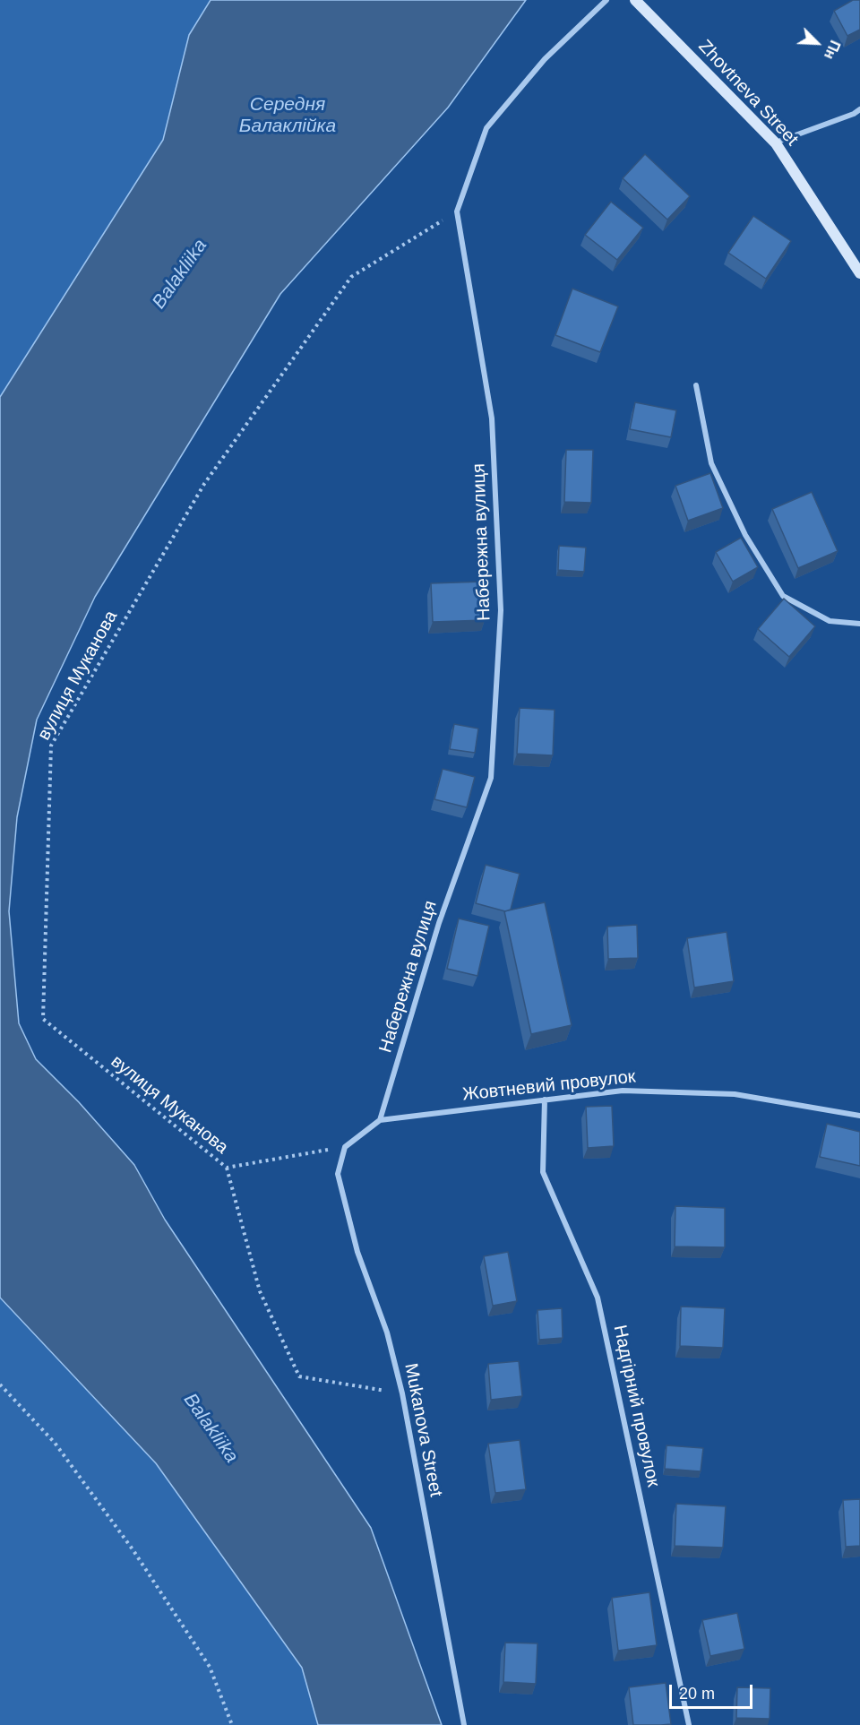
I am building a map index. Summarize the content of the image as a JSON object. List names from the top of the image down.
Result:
{
  "streets": {
    "street": [
      "Zhovtneva Street",
      "Набережна вулиця",
      "Жовтневий провулок",
      "Надгірний провулок",
      "Mukanova Street"
    ],
    "path": ["вулиця Муканова"]
  },
  "crossings": [
    ["Набережна вулиця", "вулиця Муканова"],
    ["Набережна вулиця", "Жовтневий провулок"],
    ["вулиця Муканова", "Mukanova Street"],
    ["Жовтневий провулок", "Надгірний провулок"]
  ],
  "water": ["Середня Балаклійка", "Balakliika"],
  "scale_bar": "20 m",
  "north": "bottom right"
}
